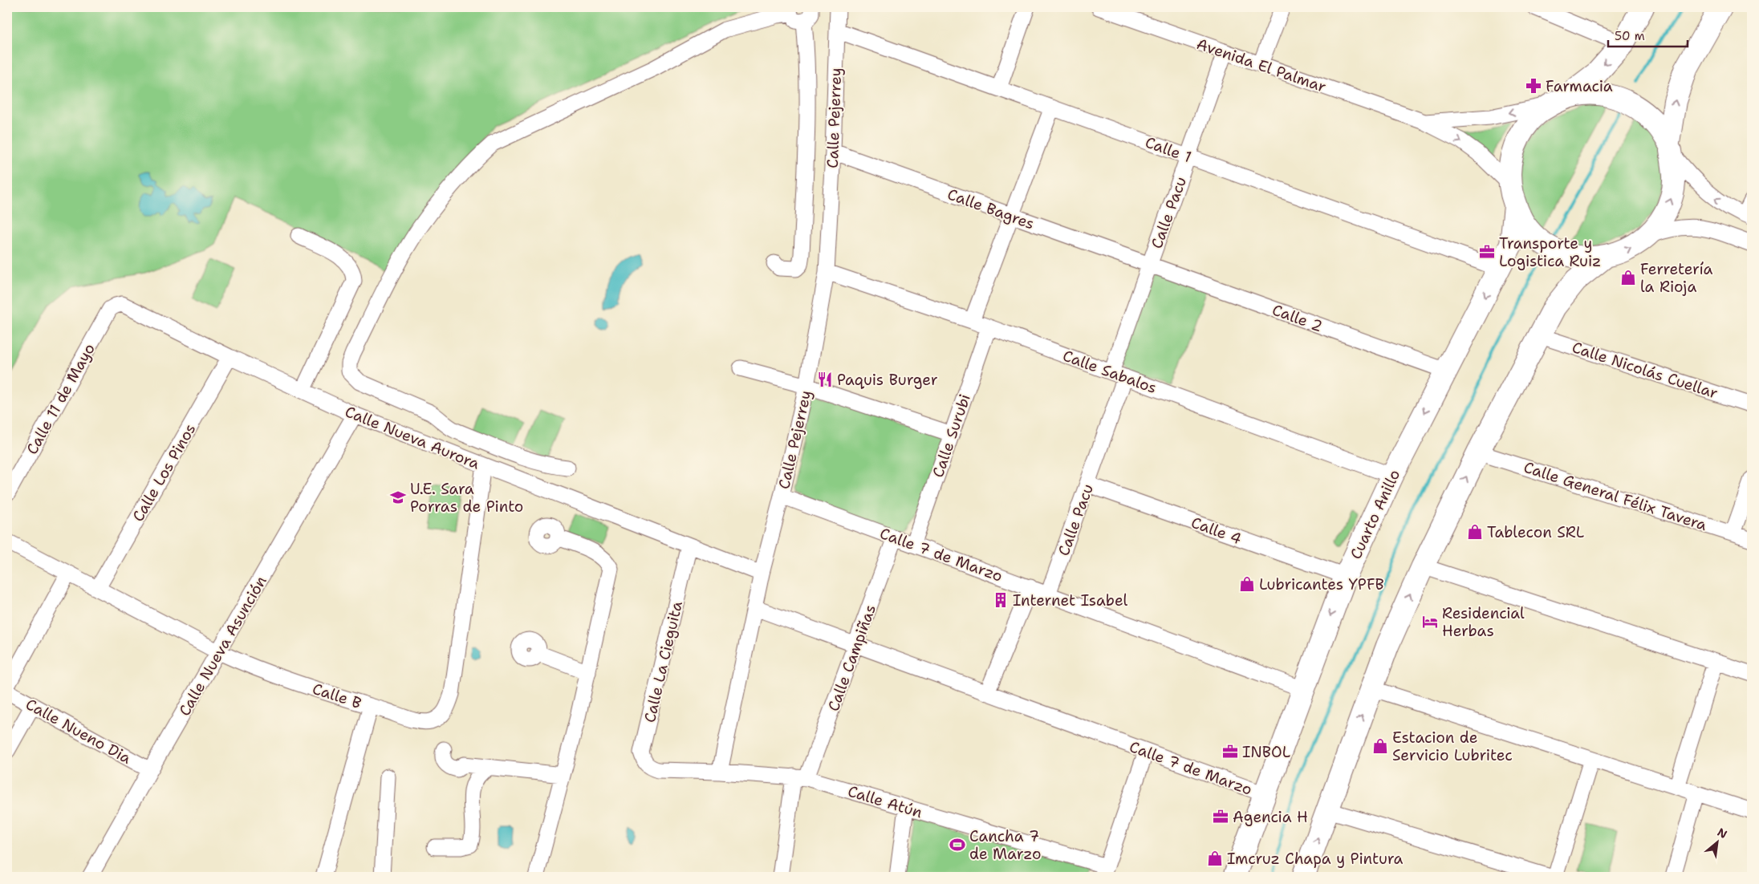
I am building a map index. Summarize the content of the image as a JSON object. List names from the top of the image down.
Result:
{
  "streets": {
    "highway": ["Cuarto Anillo"],
    "street": [
      "Avenida El Palmar",
      "Calle Pejerrey",
      "Calle 1",
      "Calle Bagres",
      "Calle Pacu",
      "Calle 2",
      "Calle Nicolás Cuellar",
      "Calle Sabalos",
      "Calle 11 de Mayo",
      "Calle Surubi",
      "Calle Nueva Aurora",
      "Calle Los Pinos",
      "Calle General Félix Tavera",
      "Calle 4",
      "Calle 7 de Marzo",
      "Calle Nueva Asunción",
      "Calle Campiñas",
      "Calle La Cieguita",
      "Calle B",
      "Calle Nueno Dia",
      "Calle Atún"
    ]
  },
  "crossings": [
    ["Avenida El Palmar", "Calle Pacu"],
    ["Calle Pejerrey", "Calle 1"],
    ["Calle Pejerrey", "Calle Bagres"],
    ["Calle Pejerrey", "Calle Sabalos"],
    ["Calle Pejerrey", "Calle Nueva Aurora"],
    ["Calle Pejerrey", "Calle 7 de Marzo"],
    ["Calle Pejerrey", "Calle Atún"],
    ["Calle 1", "Calle Pacu"],
    ["Calle 1", "Cuarto Anillo"],
    ["Calle Bagres", "Calle Pacu"],
    ["Calle Bagres", "Calle 2"],
    ["Calle Pacu", "Calle 2"],
    ["Calle Pacu", "Calle Sabalos"],
    ["Calle Pacu", "Calle 4"],
    ["Calle Pacu", "Calle 7 de Marzo"],
    ["Calle 2", "Cuarto Anillo"],
    ["Calle Sabalos", "Calle Surubi"],
    ["Calle Sabalos", "Cuarto Anillo"],
    ["Calle 11 de Mayo", "Calle Nueva Aurora"],
    ["Calle Surubi", "Calle 7 de Marzo"],
    ["Calle Nueva Aurora", "Calle Los Pinos"],
    ["Calle Nueva Aurora", "Calle Nueva Asunción"],
    ["Calle Nueva Aurora", "Calle La Cieguita"],
    ["Calle Nueva Aurora", "Calle B"],
    ["Calle Los Pinos", "Calle B"],
    ["Cuarto Anillo", "Calle 4"],
    ["Cuarto Anillo", "Calle 7 de Marzo"],
    ["Calle 7 de Marzo", "Calle Campiñas"],
    ["Calle Nueva Asunción", "Calle B"],
    ["Calle Nueva Asunción", "Calle Nueno Dia"],
    ["Calle Campiñas", "Calle Atún"],
    ["Calle La Cieguita", "Calle Atún"]
  ],
  "places": {
    "pharmacy": ["Farmacia"],
    "office": ["Transporte y Logistica Ruiz", "INBOL", "Agencia H"],
    "shop": [
      "Ferretería la Rioja",
      "Tablecon SRL",
      "Lubricantes YPFB",
      "Estacion de Servicio Lubritec",
      "Imcruz Chapa y Pintura"
    ],
    "restaurant": ["Paquis Burger"],
    "school or university": ["U.E. Sara Porras de Pinto"],
    "building": ["Internet Isabel"],
    "hotel": ["Residencial Herbas"],
    "sports": ["Cancha 7 de Marzo"]
  },
  "scale_bar": "50 m",
  "north": "top right"
}
